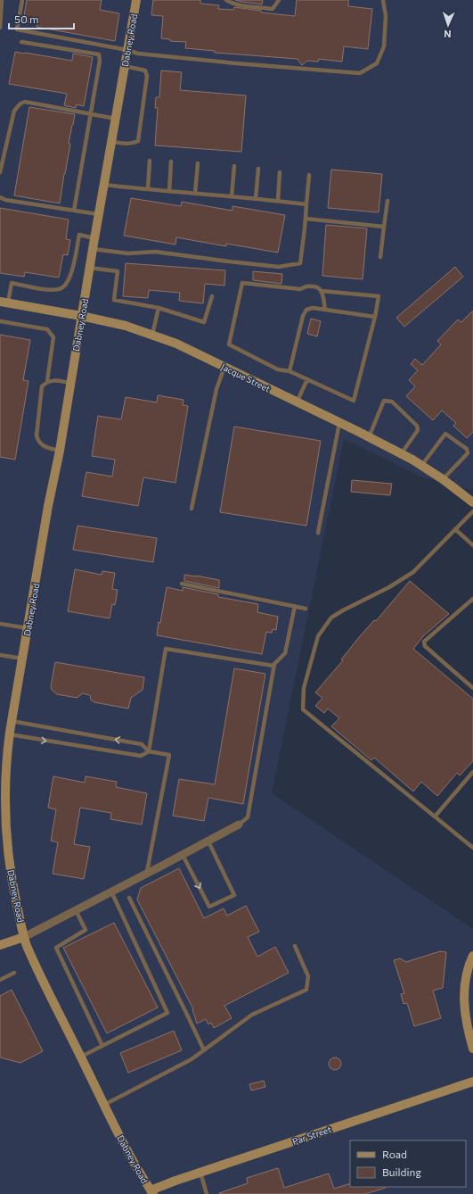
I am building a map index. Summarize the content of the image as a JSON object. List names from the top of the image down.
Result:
{
  "streets": {
    "street": ["Dabney Road", "Jacque Street", "Par Street"]
  },
  "crossings": [
    ["Dabney Road", "Jacque Street"],
    ["Dabney Road", "Par Street"]
  ],
  "legend": ["Road", "Building"],
  "scale_bar": "50 m",
  "north": "bottom"
}
